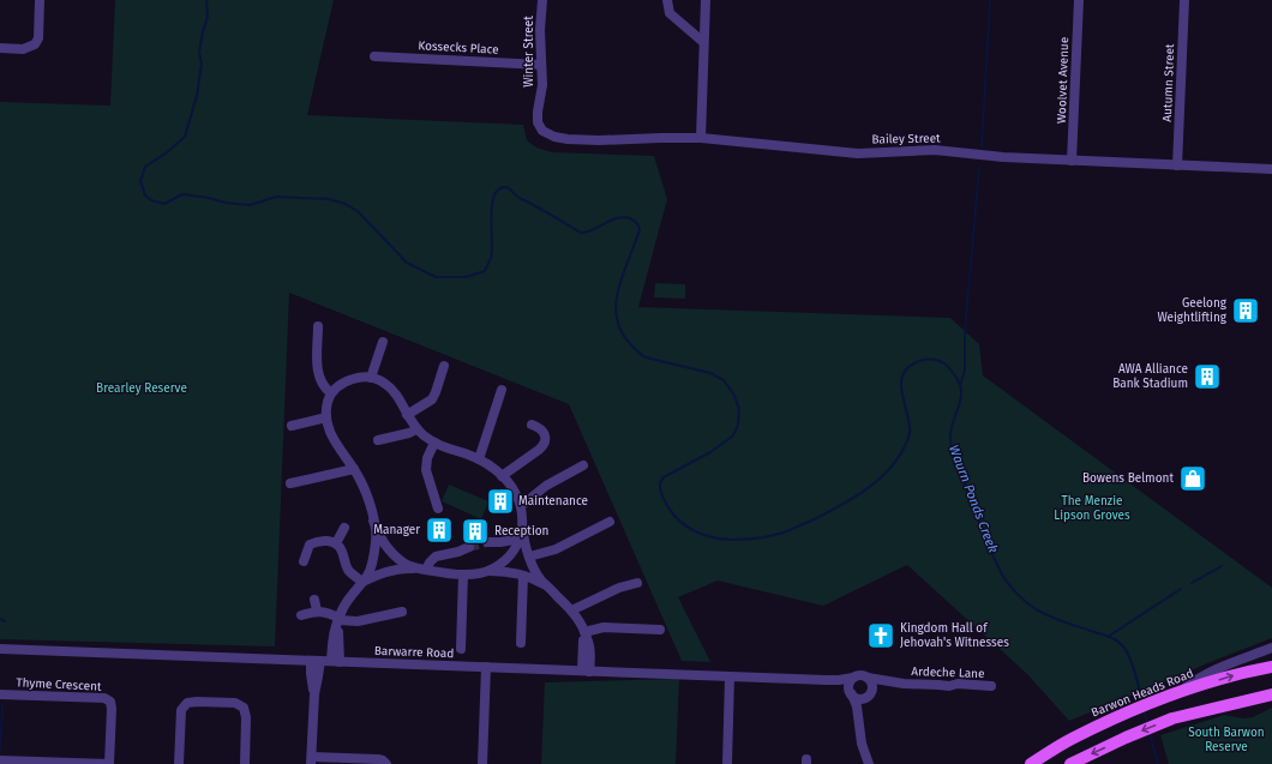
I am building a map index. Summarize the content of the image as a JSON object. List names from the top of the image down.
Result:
{
  "streets": {
    "main road": ["Barwon Heads Road"],
    "street": [
      "Kossecks Place",
      "Winter Street",
      "Woolvet Avenue",
      "Autumn Street",
      "Bailey Street",
      "Barwarre Road",
      "Ardeche Lane",
      "Thyme Crescent"
    ]
  },
  "crossings": [
    ["Kossecks Place", "Winter Street"],
    ["Winter Street", "Bailey Street"],
    ["Woolvet Avenue", "Bailey Street"],
    ["Autumn Street", "Bailey Street"],
    ["Barwarre Road", "Ardeche Lane"]
  ],
  "water": ["Waurn Ponds Creek"],
  "parks": ["Brearley Reserve", "The Menzie Lipson Groves", "South Barwon Reserve"],
  "places": {
    "building": [
      "Geelong Weightlifting",
      "AWA Alliance Bank Stadium",
      "Maintenance",
      "Manager",
      "Reception"
    ],
    "shop": ["Bowens Belmont"],
    "church": ["Kingdom Hall of Jehovah's Witnesses"]
  }
}
